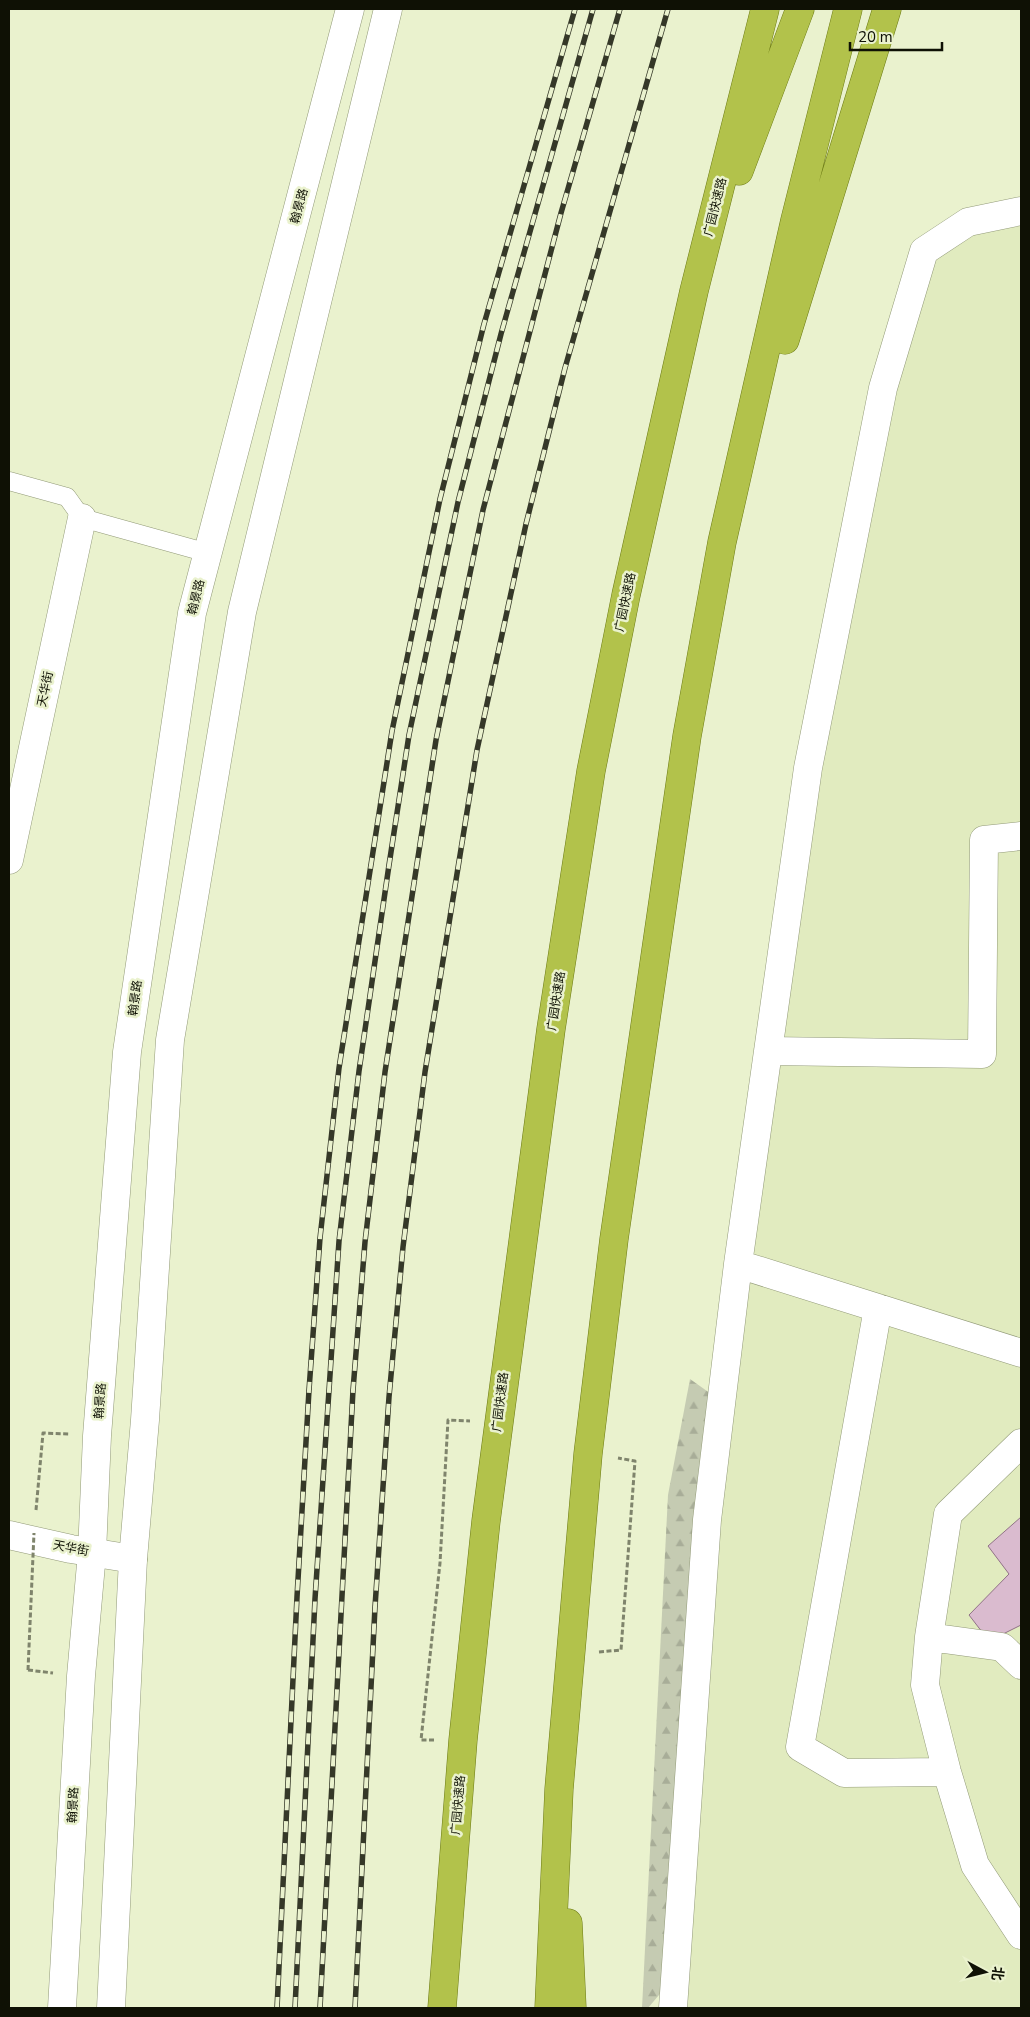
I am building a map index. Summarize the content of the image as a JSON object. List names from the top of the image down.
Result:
{
  "streets": {
    "highway": ["广园快速路"],
    "street": ["翰景路", "天华街"]
  },
  "crossings": [
    ["翰景路", "天华街"]
  ],
  "scale_bar": "20 m",
  "north": "right"
}
